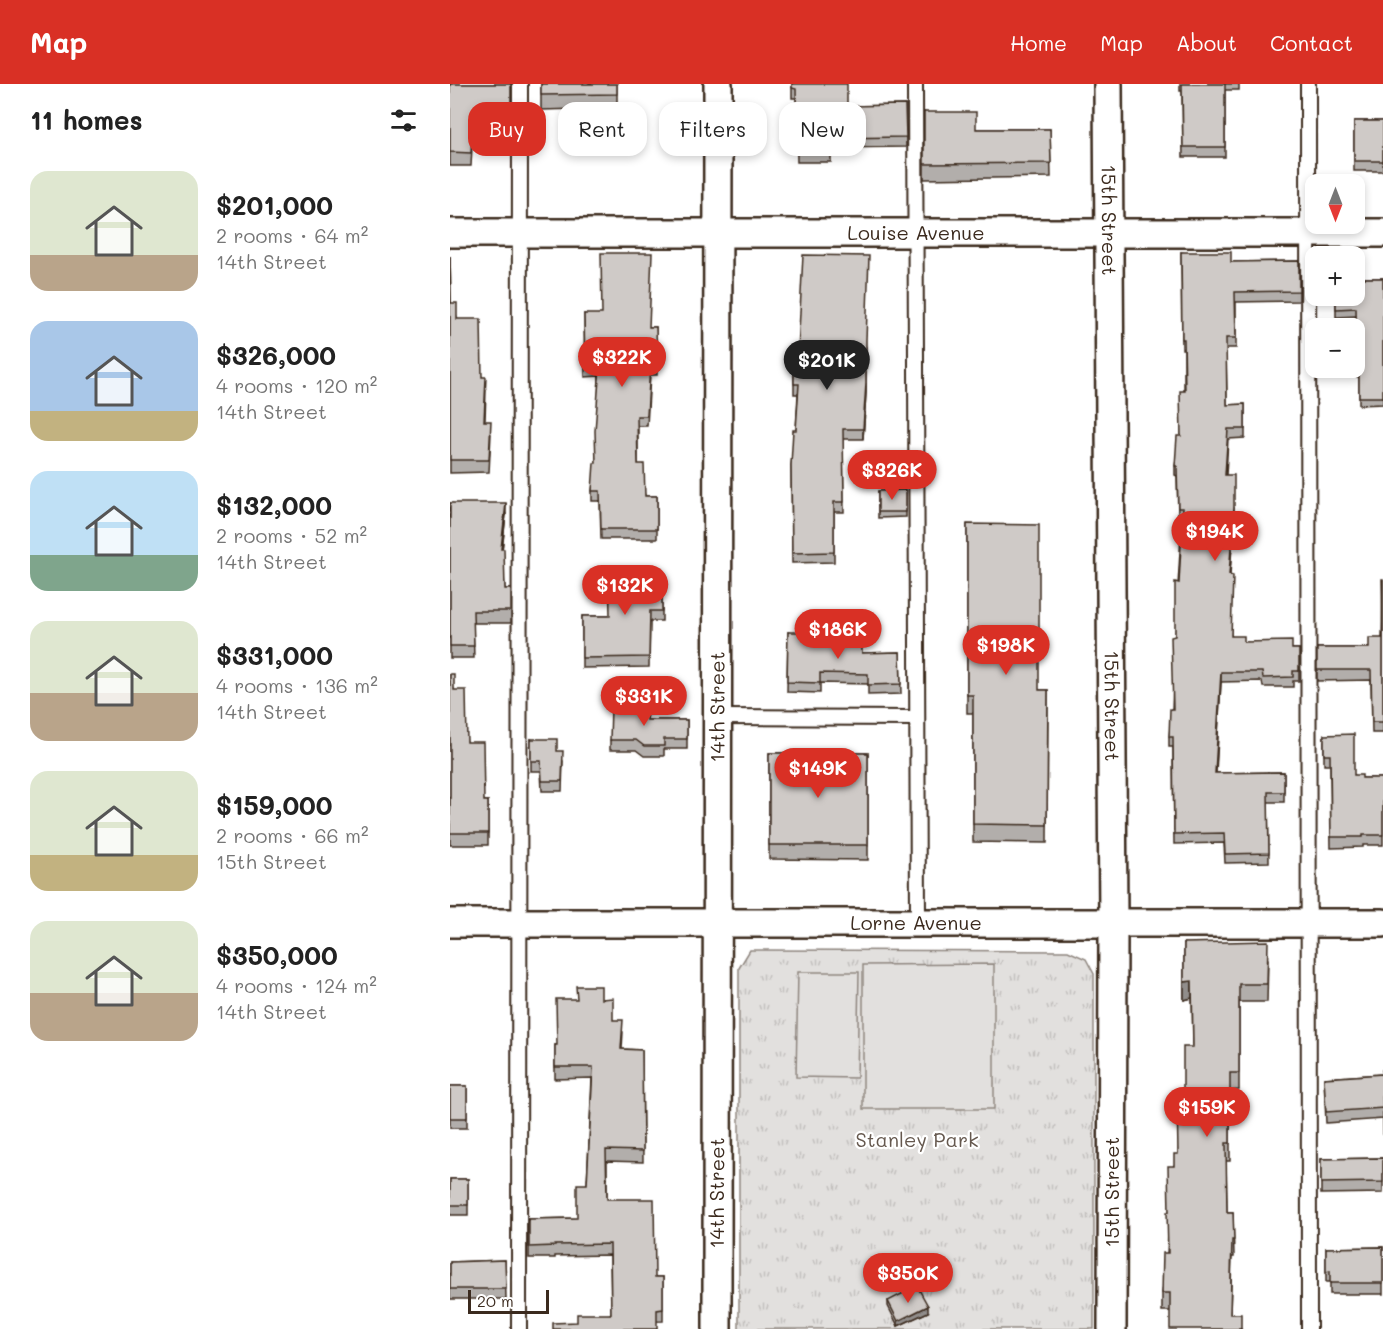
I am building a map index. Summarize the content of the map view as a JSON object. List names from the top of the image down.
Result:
{
  "streets": {
    "street": [
      "15th Street",
      "Louise Avenue",
      "14th Street",
      "Lorne Avenue"
    ]
  },
  "crossings": [
    ["15th Street", "Louise Avenue"],
    ["15th Street", "Lorne Avenue"],
    ["Louise Avenue", "14th Street"],
    ["14th Street", "Lorne Avenue"]
  ],
  "parks": ["Stanley Park"],
  "scale_bar": "20 m",
  "north": "bottom",
  "page": {
    "header": "Map",
    "nav": [
      "Home",
      "Map",
      "About",
      "Contact"
    ],
    "heading": "11 homes",
    "chip": [
      "Buy",
      "Rent",
      "Filters",
      "New"
    ],
    "list": [
      {
        "name": "$201,000",
        "note": "2 rooms · 64 m² · 14th Street"
      },
      {
        "name": "$326,000",
        "note": "4 rooms · 120 m² · 14th Street"
      },
      {
        "name": "$132,000",
        "note": "2 rooms · 52 m² · 14th Street"
      },
      {
        "name": "$331,000",
        "note": "4 rooms · 136 m² · 14th Street"
      },
      {
        "name": "$159,000",
        "note": "2 rooms · 66 m² · 15th Street"
      },
      {
        "name": "$350,000",
        "note": "4 rooms · 124 m² · 14th Street"
      }
    ],
    "map_buttons": ["+", "−"],
    "price": [
      "$322K",
      "$201K",
      "$326K",
      "$194K",
      "$132K",
      "$186K",
      "$198K",
      "$331K",
      "$149K",
      "$159K",
      "$350K"
    ],
    "scale": "20 m"
  }
}
